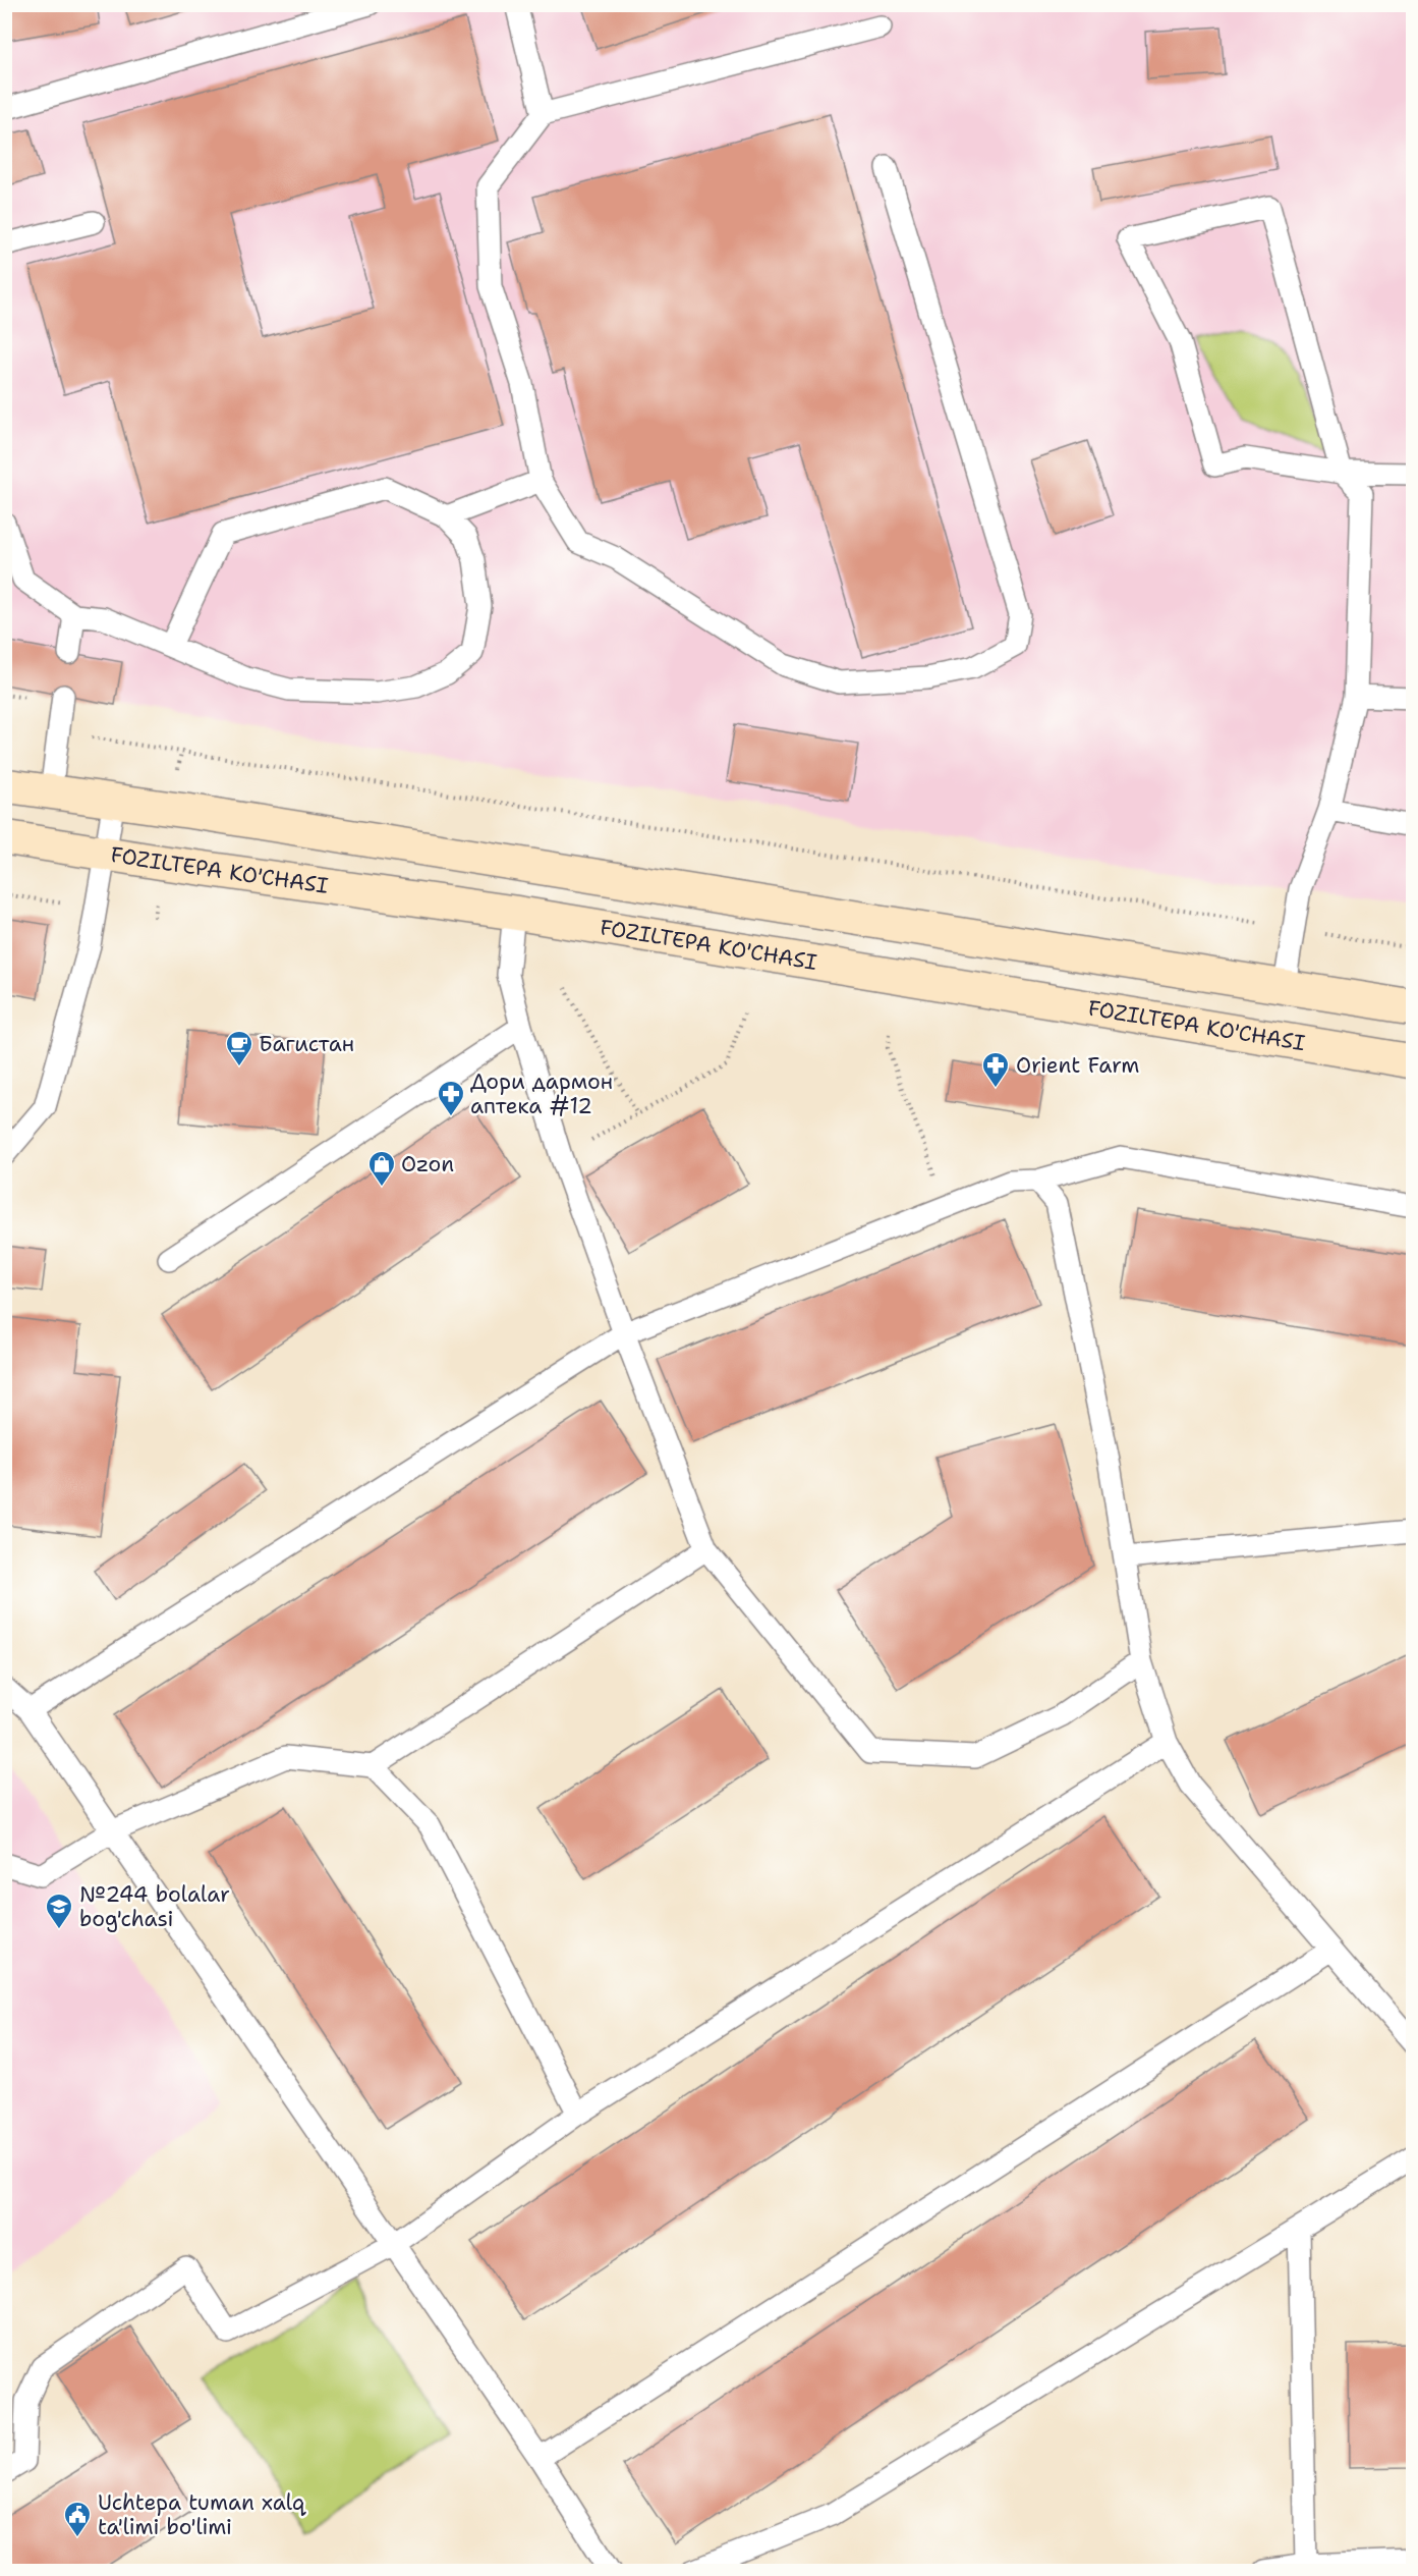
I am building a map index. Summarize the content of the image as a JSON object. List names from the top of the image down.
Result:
{
  "streets": {
    "main road": ["FOZILTEPA KO'CHASI"]
  },
  "places": {
    "cafe": ["Багистан"],
    "pharmacy": ["Orient Farm", "Дори дармон аптека #12"],
    "shop": ["Ozon"],
    "school or university": ["№244 bolalar bog'chasi"],
    "public building": ["Uchtepa tuman xalq ta'limi bo'limi"]
  }
}
